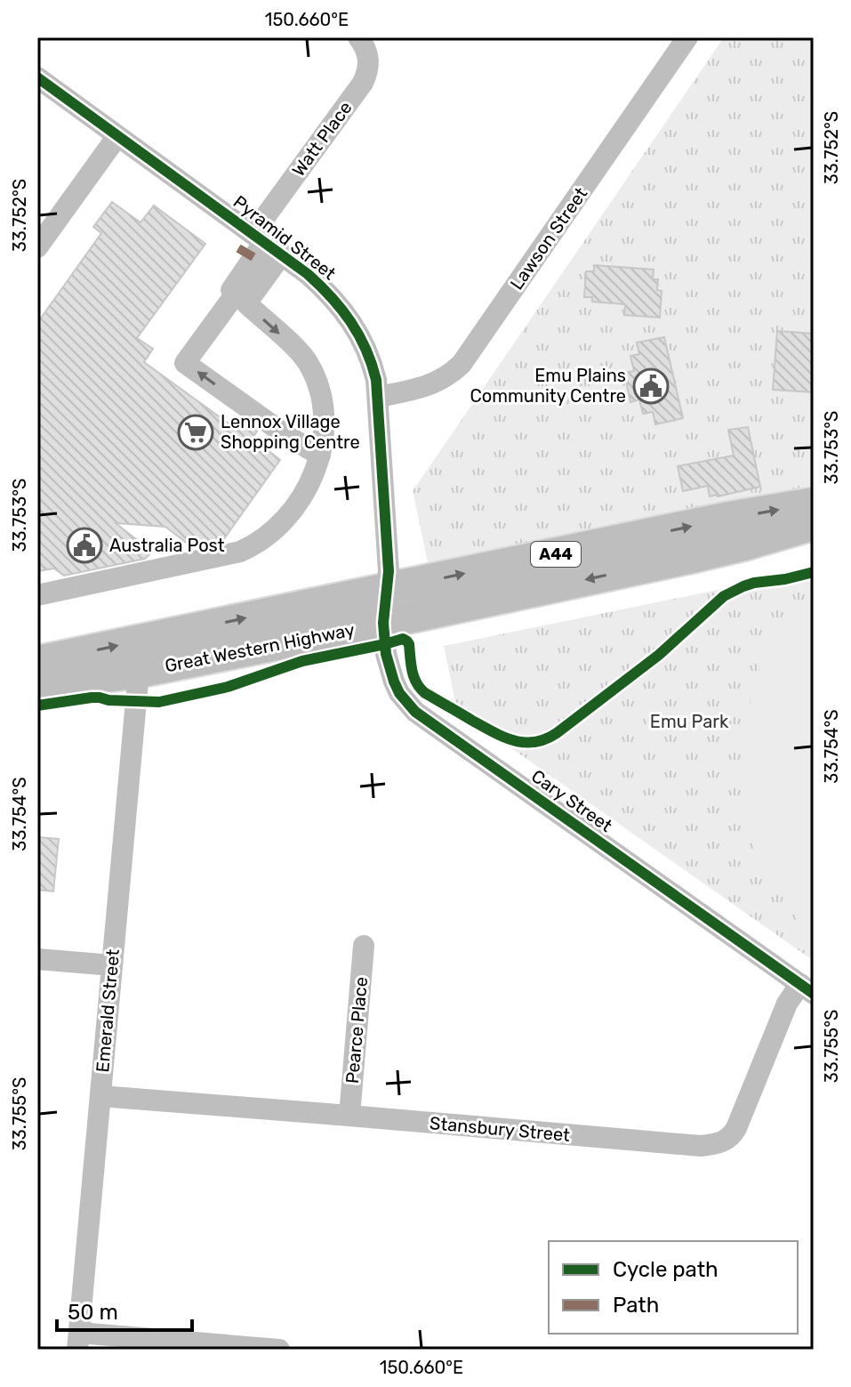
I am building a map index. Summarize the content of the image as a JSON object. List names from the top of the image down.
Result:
{
  "streets": {
    "highway": ["A44", "Great Western Highway"],
    "street": [
      "Watt Place",
      "Pyramid Street",
      "Lawson Street",
      "Cary Street",
      "Emerald Street",
      "Pearce Place",
      "Stansbury Street"
    ]
  },
  "crossings": [
    ["Watt Place", "Pyramid Street"],
    ["Pyramid Street", "Lawson Street"],
    ["Pyramid Street", "Great Western Highway"],
    ["Pyramid Street", "Cary Street"],
    ["Great Western Highway", "Cary Street"],
    ["Great Western Highway", "Emerald Street"],
    ["Cary Street", "Stansbury Street"],
    ["Emerald Street", "Stansbury Street"],
    ["Pearce Place", "Stansbury Street"]
  ],
  "parks": ["Emu Park"],
  "places": {
    "public building": ["Emu Plains Community Centre", "Australia Post"],
    "supermarket": ["Lennox Village Shopping Centre"]
  },
  "legend": ["Cycle path", "Path"],
  "scale_bar": "50 m",
  "coordinates": [
    "150.660°E",
    "33.752°S",
    "33.753°S",
    "33.754°S",
    "33.755°S"
  ]
}
